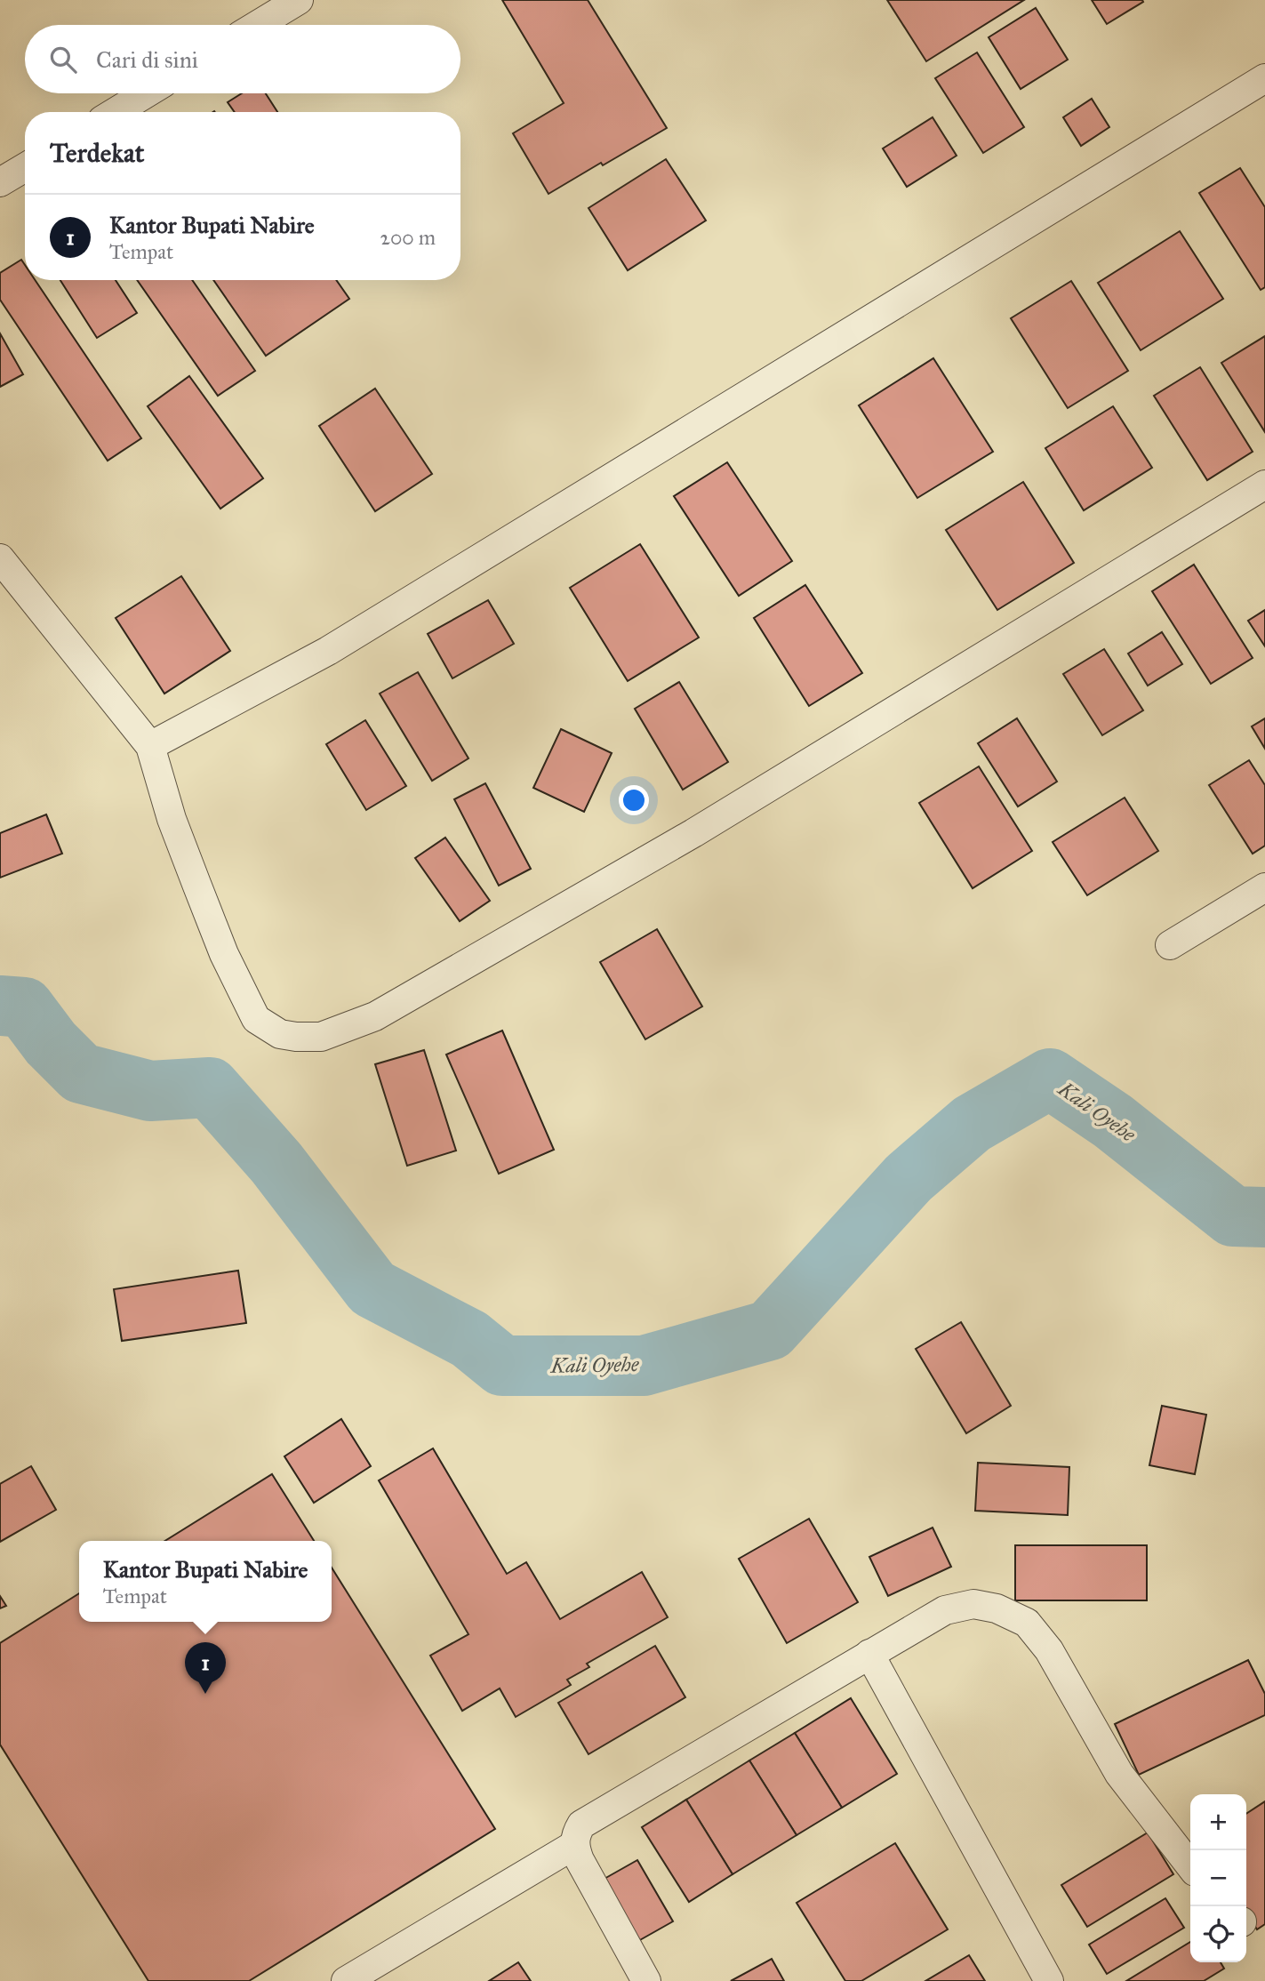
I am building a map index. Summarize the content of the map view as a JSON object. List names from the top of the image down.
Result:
{
  "water": ["Kali Oyehe"],
  "page": {
    "search": "Cari di sini",
    "heading": "Terdekat",
    "list": [
      {
        "mark": "1",
        "name": "Kantor Bupati Nabire",
        "note": "Tempat",
        "value": "200 m"
      }
    ],
    "popup": ["Kantor Bupati Nabire", "Tempat"],
    "pins": "1",
    "map_buttons": ["+", "−"]
  }
}
